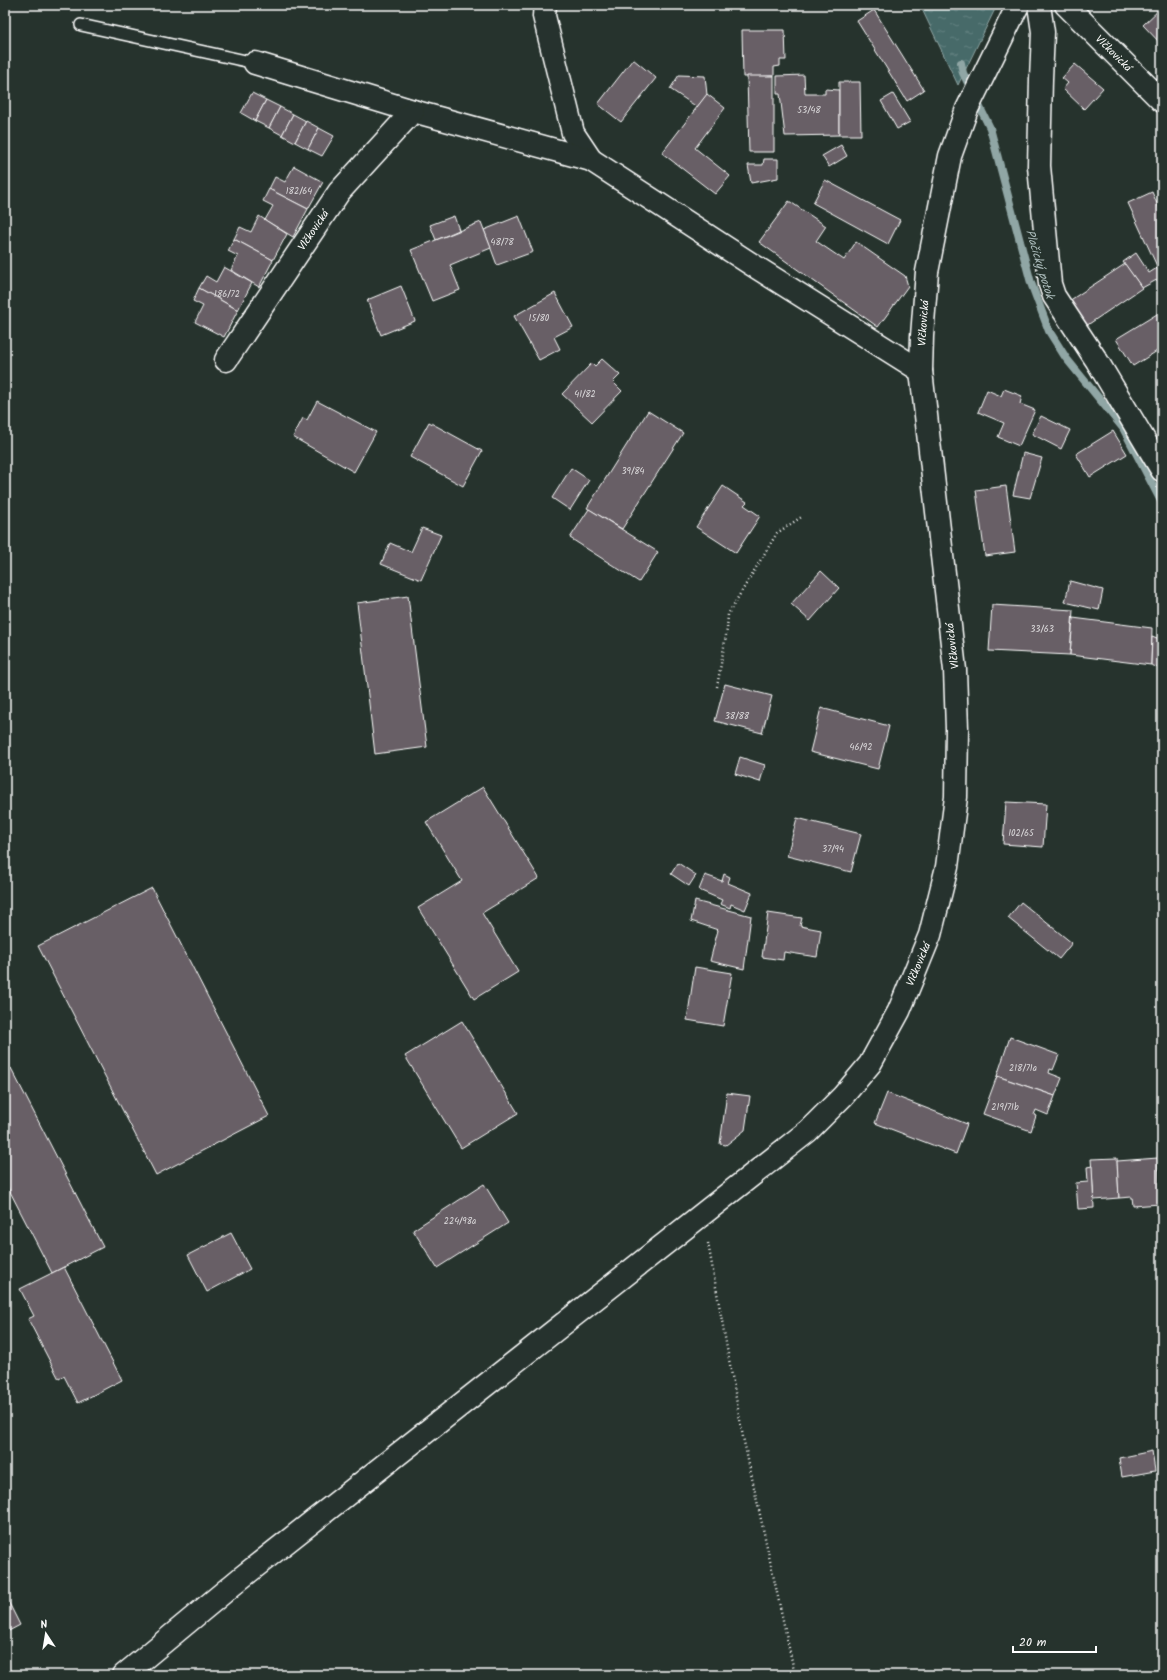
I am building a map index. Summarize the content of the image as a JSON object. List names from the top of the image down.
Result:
{
  "streets": {
    "street": ["Vlčkovická"]
  },
  "water": ["Plačický potok"],
  "house_numbers": [
    "53/48",
    "182/64",
    "48/78",
    "186/72",
    "15/80",
    "41/82",
    "39/84",
    "33/63",
    "38/88",
    "46/92",
    "102/65",
    "37/94",
    "218/71a",
    "219/71b",
    "224/98a"
  ],
  "scale_bar": "20 m",
  "north": "top"
}
